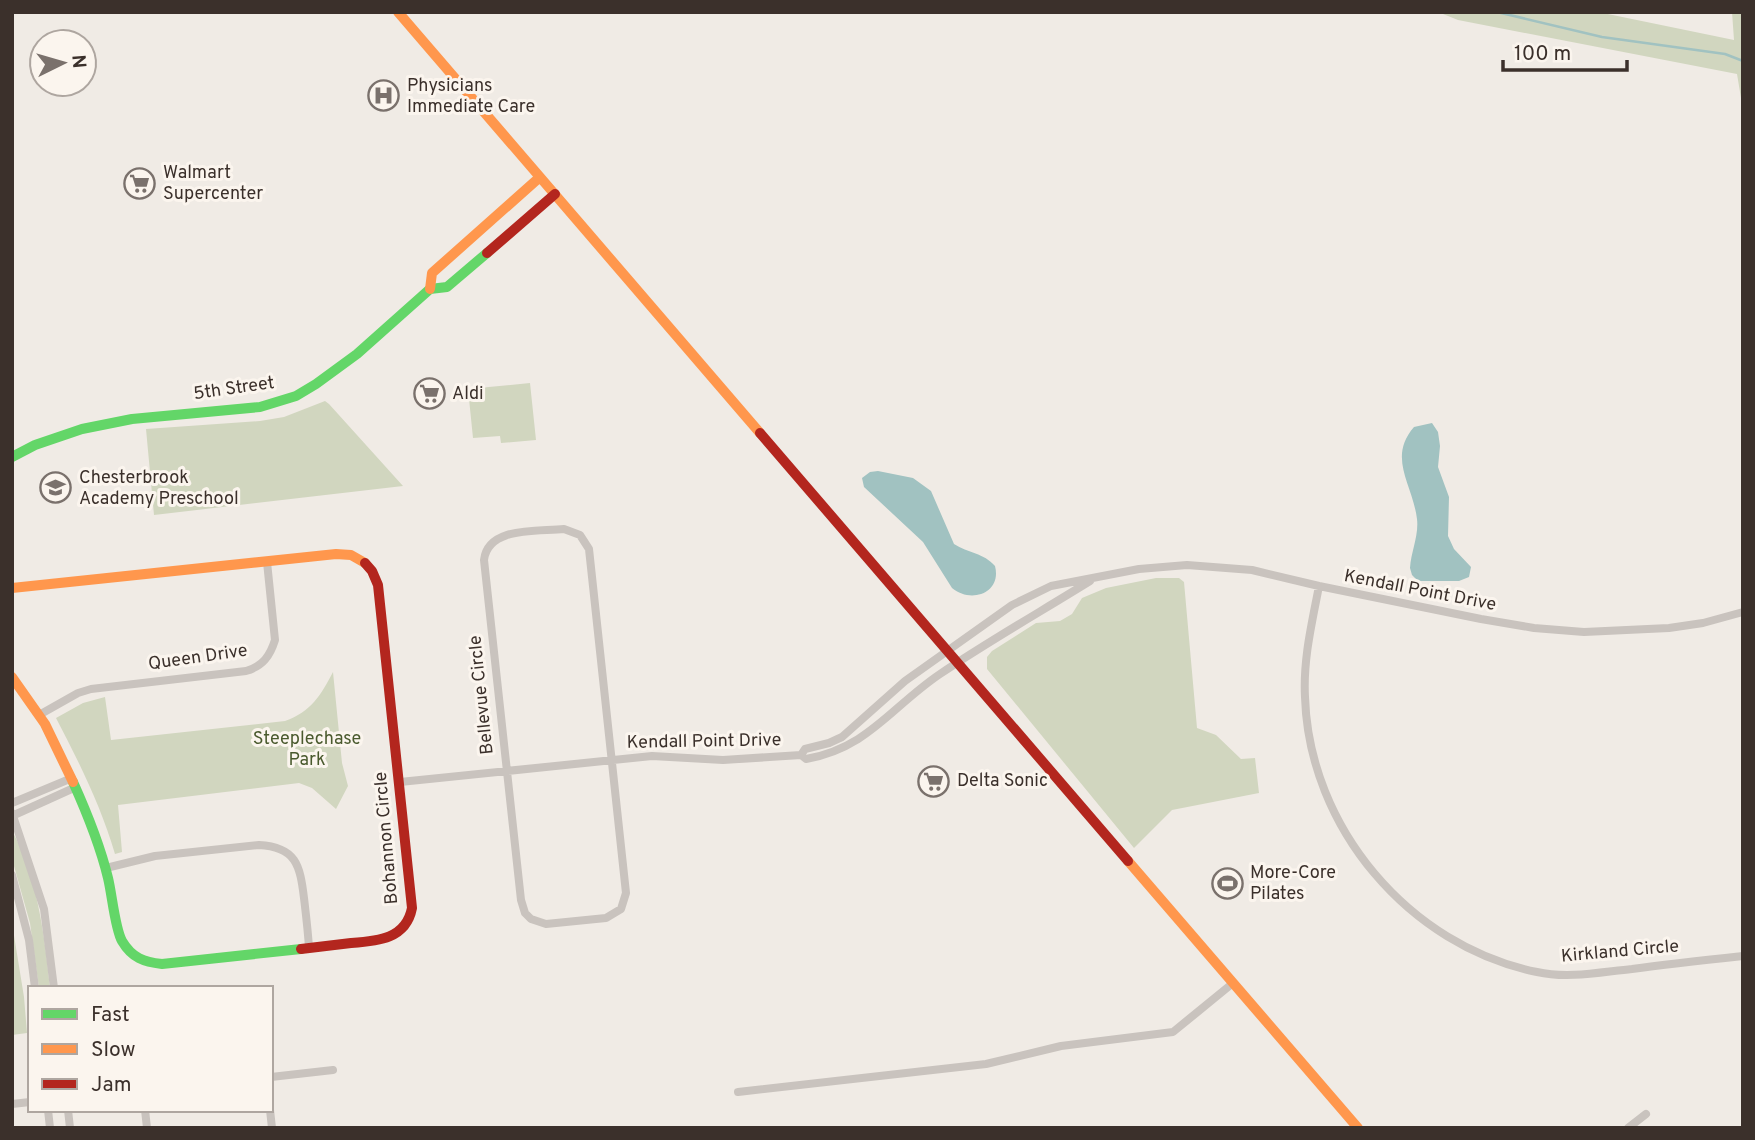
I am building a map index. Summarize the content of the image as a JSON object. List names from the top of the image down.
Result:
{
  "streets": {
    "street": [
      "5th Street",
      "Kendall Point Drive",
      "Queen Drive",
      "Bellevue Circle",
      "Bohannon Circle",
      "Kirkland Circle"
    ]
  },
  "crossings": [
    ["Kendall Point Drive", "Bellevue Circle"],
    ["Kendall Point Drive", "Bohannon Circle"],
    ["Kendall Point Drive", "Kirkland Circle"],
    ["Queen Drive", "Bohannon Circle"]
  ],
  "parks": ["Steeplechase Park"],
  "places": {
    "hospital": ["Physicians Immediate Care"],
    "supermarket": ["Walmart Supercenter", "Aldi", "Delta Sonic"],
    "school or university": ["Chesterbrook Academy Preschool"],
    "sports": ["More-Core Pilates"]
  },
  "legend": ["Fast", "Slow", "Jam"],
  "scale_bar": "100 m",
  "north": "right"
}
